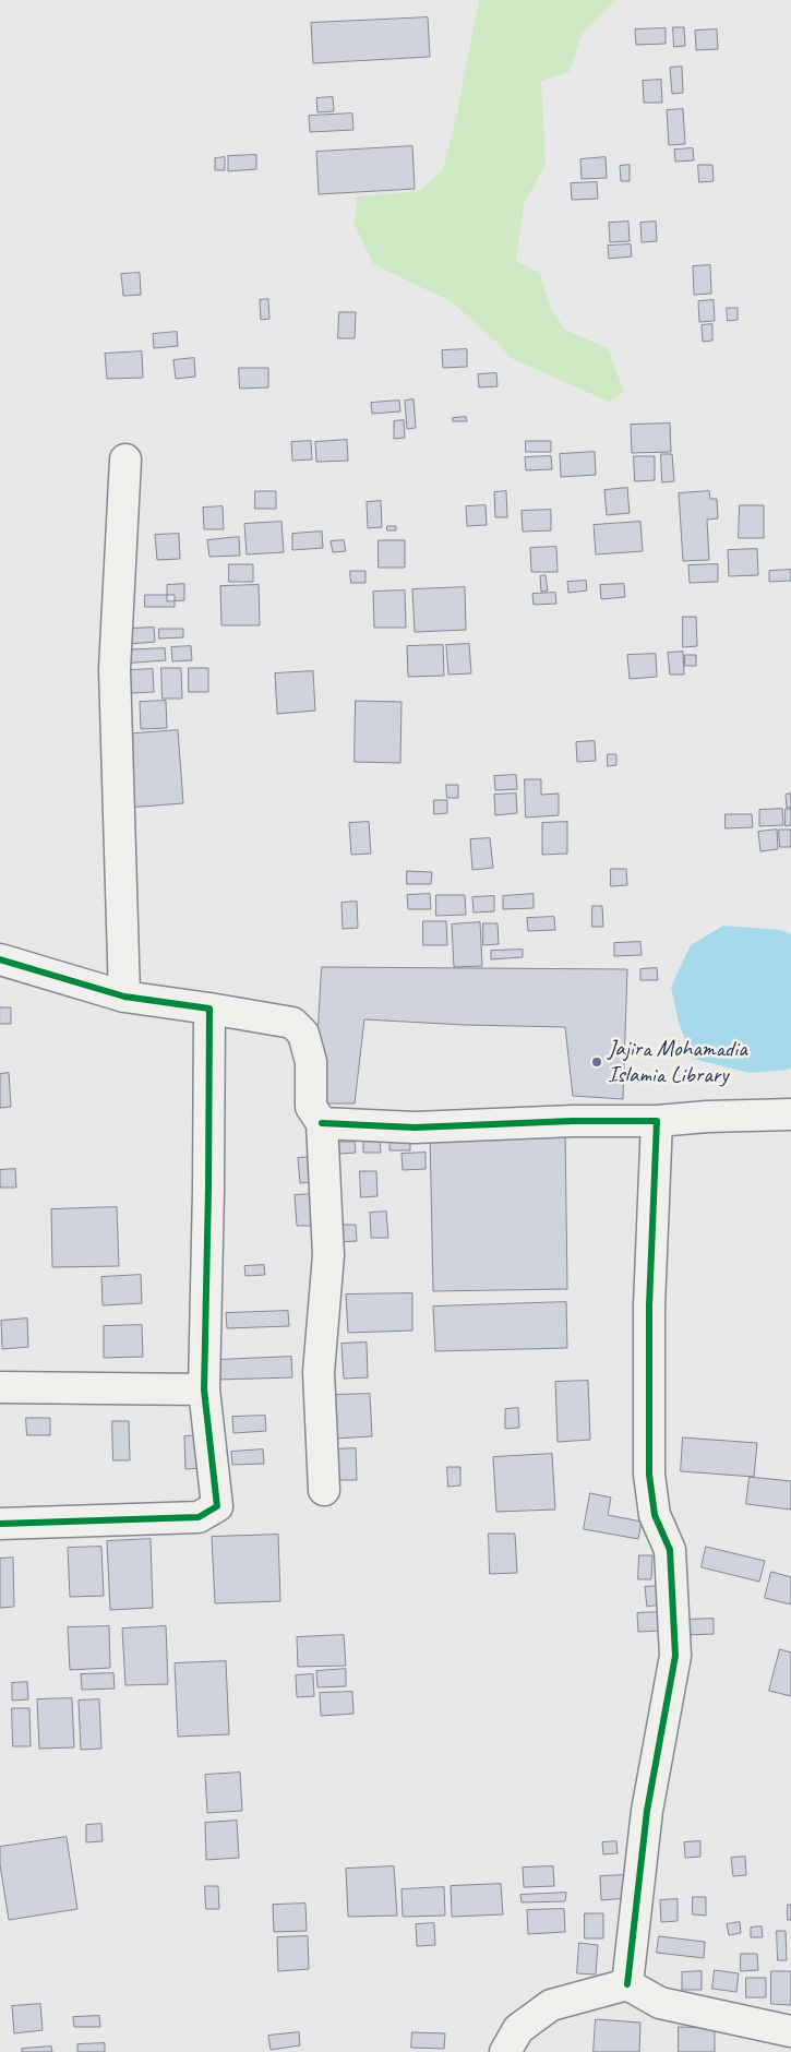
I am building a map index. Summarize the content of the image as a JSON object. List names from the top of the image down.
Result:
{
  "places": ["Jajira Mohamadia Islamia Library"]
}
